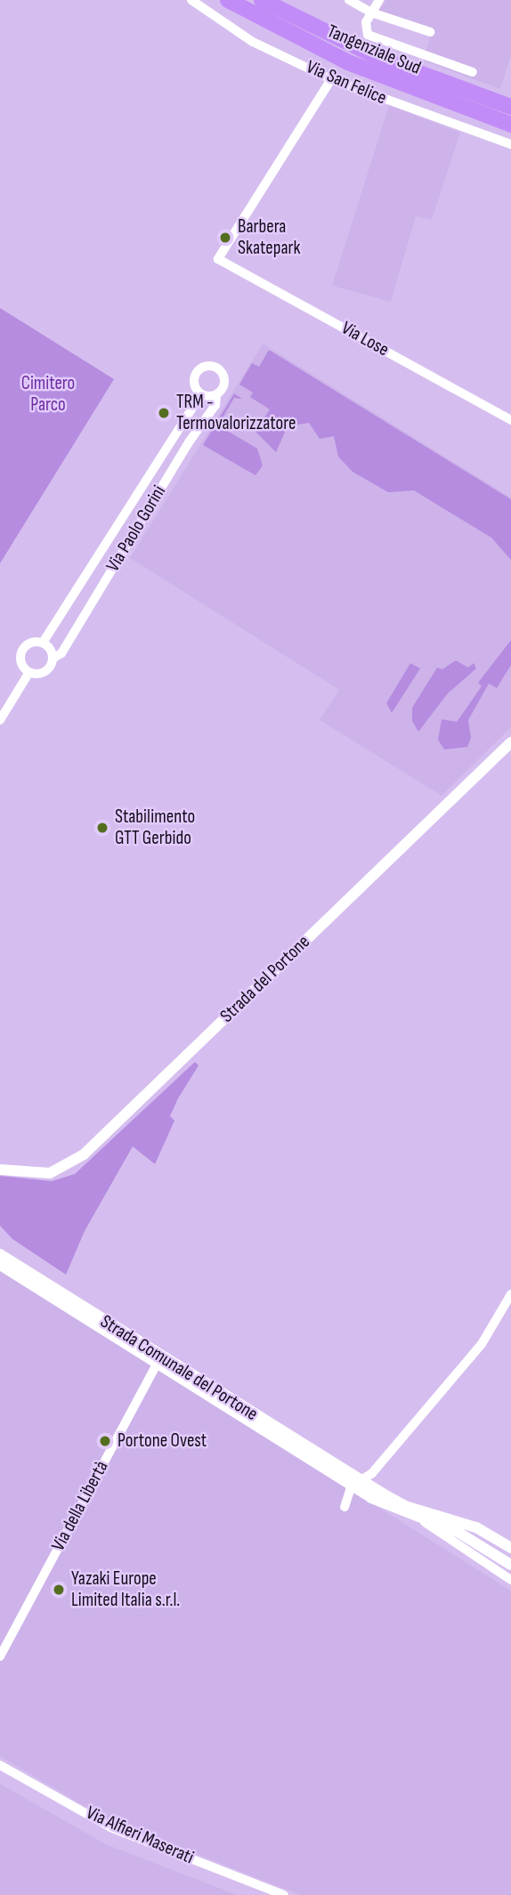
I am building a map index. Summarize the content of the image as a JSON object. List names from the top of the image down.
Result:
{
  "streets": {
    "highway": ["Tangenziale Sud"],
    "street": [
      "Via San Felice",
      "Via Lose",
      "Via Paolo Gorini",
      "Strada del Portone",
      "Strada Comunale del Portone",
      "Via della Libertà",
      "Via Alfieri Maserati"
    ]
  },
  "crossings": [
    ["Via San Felice", "Via Lose"],
    ["Strada Comunale del Portone", "Via della Libertà"]
  ],
  "parks": ["Cimitero Parco"],
  "places": [
    "Barbera Skatepark",
    "TRM - Termovalorizzatore",
    "Stabilimento GTT Gerbido",
    "Portone Ovest",
    "Yazaki Europe Limited Italia s.r.l."
  ]
}
